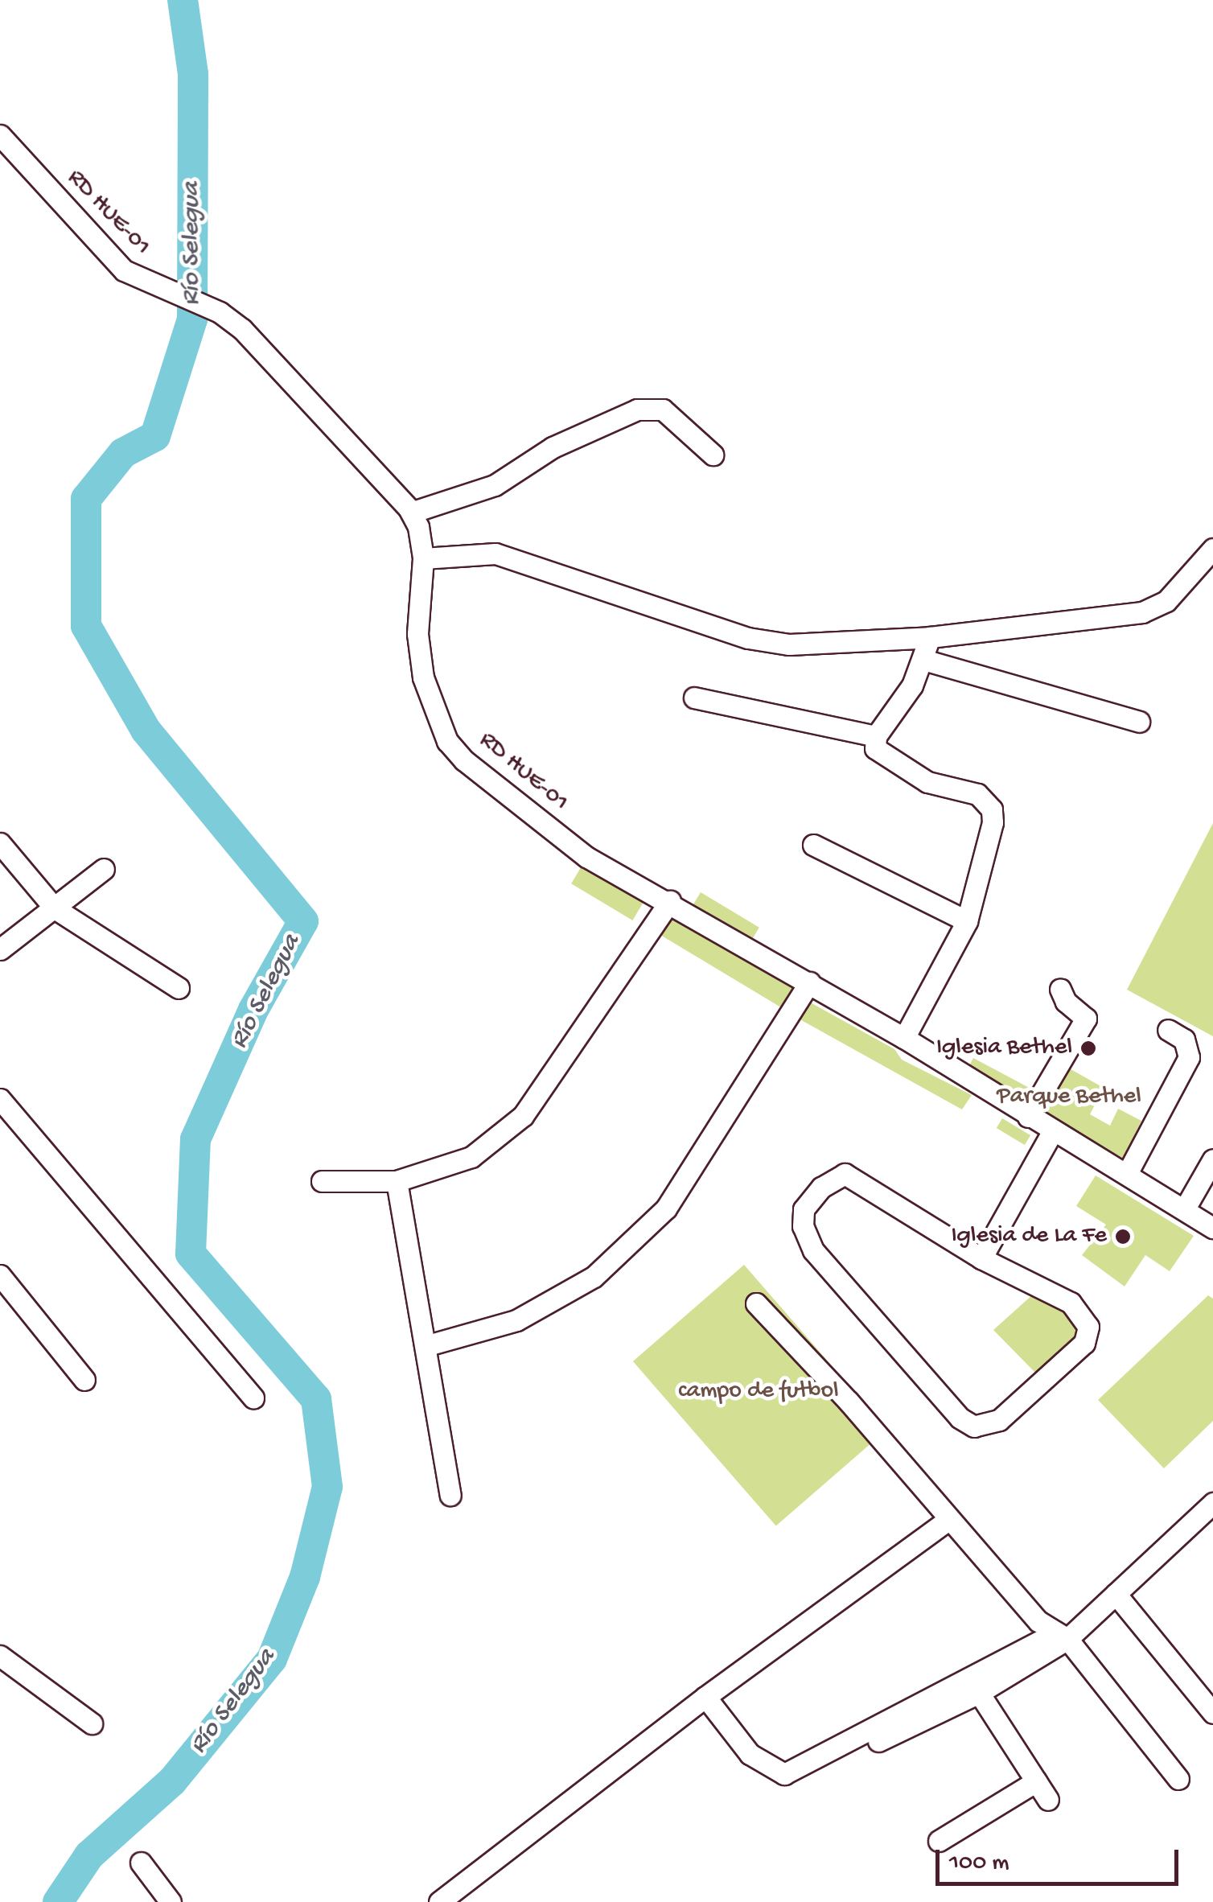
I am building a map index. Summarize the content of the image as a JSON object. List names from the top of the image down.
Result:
{
  "streets": {
    "street": ["RD HUE-01"]
  },
  "water": ["Río Selegua"],
  "parks": ["Parque Bethel", "campo de futbol"],
  "places": ["Iglesia Bethel", "Iglesia de La Fe"],
  "scale_bar": "100 m"
}
